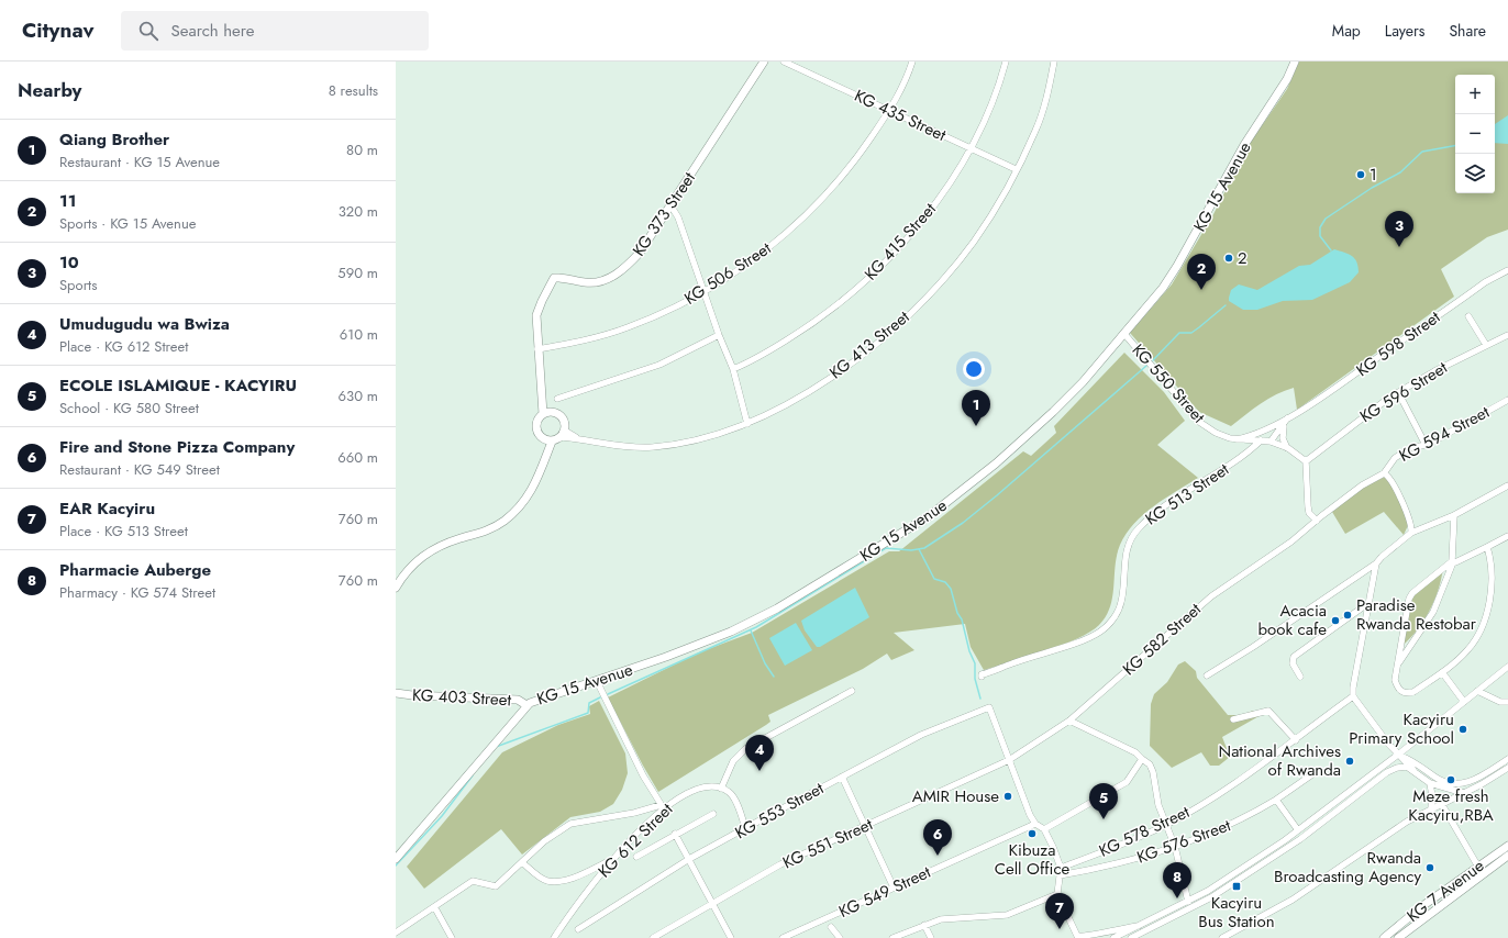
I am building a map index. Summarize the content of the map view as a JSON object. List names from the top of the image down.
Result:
{
  "streets": {
    "main road": [
      "KG 15 Avenue",
      "KG 373 Street",
      "KG 403 Street",
      "KG 7 Avenue"
    ],
    "street": [
      "KG 435 Street",
      "KG 415 Street",
      "KG 506 Street",
      "KG 598 Street",
      "KG 413 Street",
      "KG 550 Street",
      "KG 596 Street",
      "KG 594 Street",
      "KG 513 Street",
      "KG 582 Street",
      "KG 553 Street",
      "KG 578 Street",
      "KG 612 Street",
      "KG 576 Street",
      "KG 551 Street",
      "KG 549 Street"
    ]
  },
  "crossings": [
    ["KG 435 Street", "KG 415 Street"],
    ["KG 435 Street", "KG 506 Street"],
    ["KG 435 Street", "KG 413 Street"],
    ["KG 15 Avenue", "KG 550 Street"],
    ["KG 15 Avenue", "KG 403 Street"],
    ["KG 373 Street", "KG 506 Street"],
    ["KG 598 Street", "KG 550 Street"],
    ["KG 550 Street", "KG 596 Street"],
    ["KG 550 Street", "KG 513 Street"],
    ["KG 582 Street", "KG 553 Street"],
    ["KG 582 Street", "KG 551 Street"],
    ["KG 553 Street", "KG 551 Street"]
  ],
  "places": {
    "other": [
      "1",
      "2",
      "Paradise Rwanda Restobar",
      "Acacia book cafe",
      "Kacyiru Primary School",
      "National Archives of Rwanda",
      "Meze fresh Kacyiru,RBA",
      "AMIR House",
      "Kibuza Cell Office",
      "Rwanda Broadcasting Agency"
    ],
    "transit": ["Kacyiru Bus Station"]
  },
  "page": {
    "header": "Citynav",
    "search": "Search here",
    "nav": ["Map", "Layers", "Share"],
    "heading": ["Nearby", "8 results"],
    "map_buttons": ["+", "−"],
    "list": [
      {
        "mark": "1",
        "name": "Qiang Brother",
        "note": "Restaurant · KG 15 Avenue",
        "value": "80 m"
      },
      {
        "mark": "2",
        "name": "11",
        "note": "Sports · KG 15 Avenue",
        "value": "320 m"
      },
      {
        "mark": "3",
        "name": "10",
        "note": "Sports",
        "value": "590 m"
      },
      {
        "mark": "4",
        "name": "Umudugudu wa Bwiza",
        "note": "Place · KG 612 Street",
        "value": "610 m"
      },
      {
        "mark": "5",
        "name": "ECOLE ISLAMIQUE - KACYIRU",
        "note": "School · KG 580 Street",
        "value": "630 m"
      },
      {
        "mark": "6",
        "name": "Fire and Stone Pizza Company",
        "note": "Restaurant · KG 549 Street",
        "value": "660 m"
      },
      {
        "mark": "7",
        "name": "EAR Kacyiru",
        "note": "Place · KG 513 Street",
        "value": "760 m"
      },
      {
        "mark": "8",
        "name": "Pharmacie Auberge",
        "note": "Pharmacy · KG 574 Street",
        "value": "760 m"
      }
    ],
    "pins": [
      "3",
      "2",
      "1",
      "4",
      "5",
      "6",
      "8",
      "7"
    ]
  }
}
